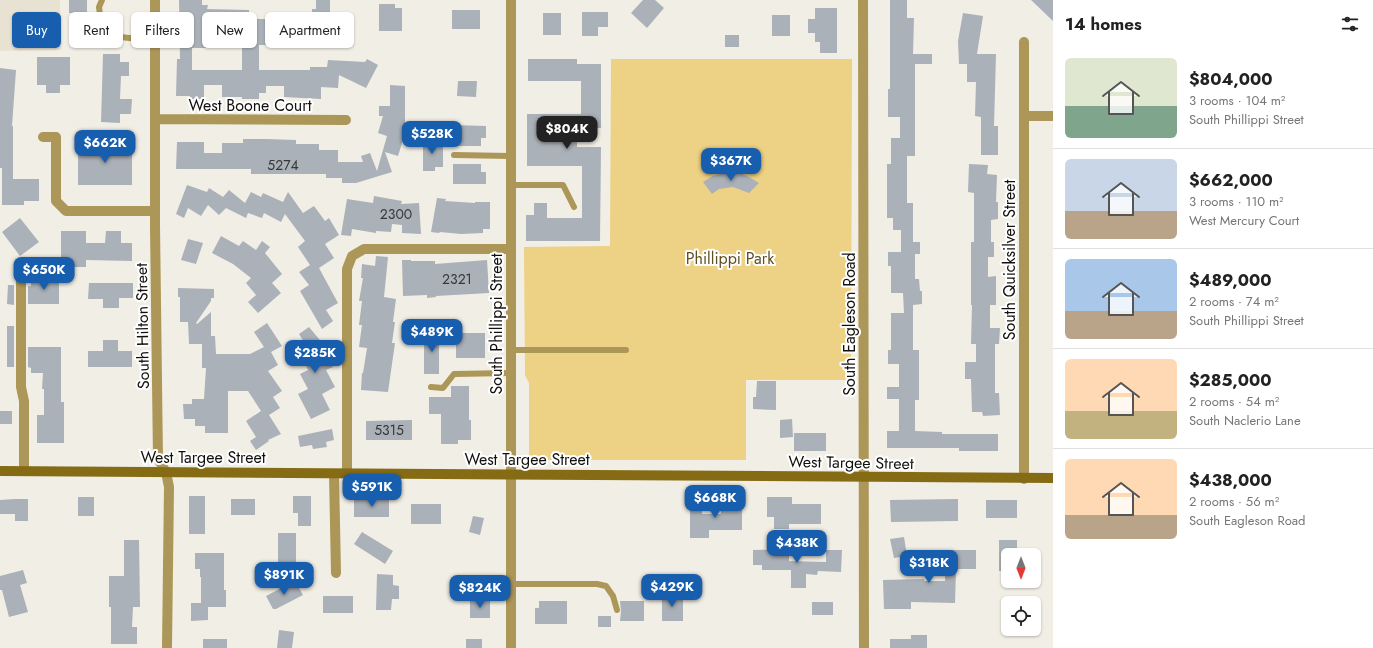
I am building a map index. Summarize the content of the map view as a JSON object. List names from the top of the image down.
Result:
{
  "streets": {
    "street": [
      "West Boone Court",
      "South Quicksilver Street",
      "South Phillippi Street",
      "South Eagleson Road",
      "South Hilton Street",
      "West Targee Street"
    ]
  },
  "crossings": [
    ["West Boone Court", "South Hilton Street"],
    ["South Quicksilver Street", "West Targee Street"],
    ["South Phillippi Street", "West Targee Street"],
    ["South Eagleson Road", "West Targee Street"],
    ["South Hilton Street", "West Targee Street"]
  ],
  "parks": ["Phillippi Park"],
  "house_numbers": [
    "5274",
    "2300",
    "2321",
    "5315"
  ],
  "north": "bottom",
  "page": {
    "heading": "14 homes",
    "chip": [
      "Buy",
      "Rent",
      "Filters",
      "New",
      "Apartment"
    ],
    "list": [
      {
        "name": "$804,000",
        "note": "3 rooms · 104 m² · South Phillippi Street"
      },
      {
        "name": "$662,000",
        "note": "3 rooms · 110 m² · West Mercury Court"
      },
      {
        "name": "$489,000",
        "note": "2 rooms · 74 m² · South Phillippi Street"
      },
      {
        "name": "$285,000",
        "note": "2 rooms · 54 m² · South Naclerio Lane"
      },
      {
        "name": "$438,000",
        "note": "2 rooms · 56 m² · South Eagleson Road"
      }
    ],
    "price": [
      "$804K",
      "$528K",
      "$662K",
      "$367K",
      "$650K",
      "$489K",
      "$285K",
      "$591K",
      "$668K",
      "$438K",
      "$318K",
      "$891K",
      "$429K",
      "$824K"
    ]
  }
}
